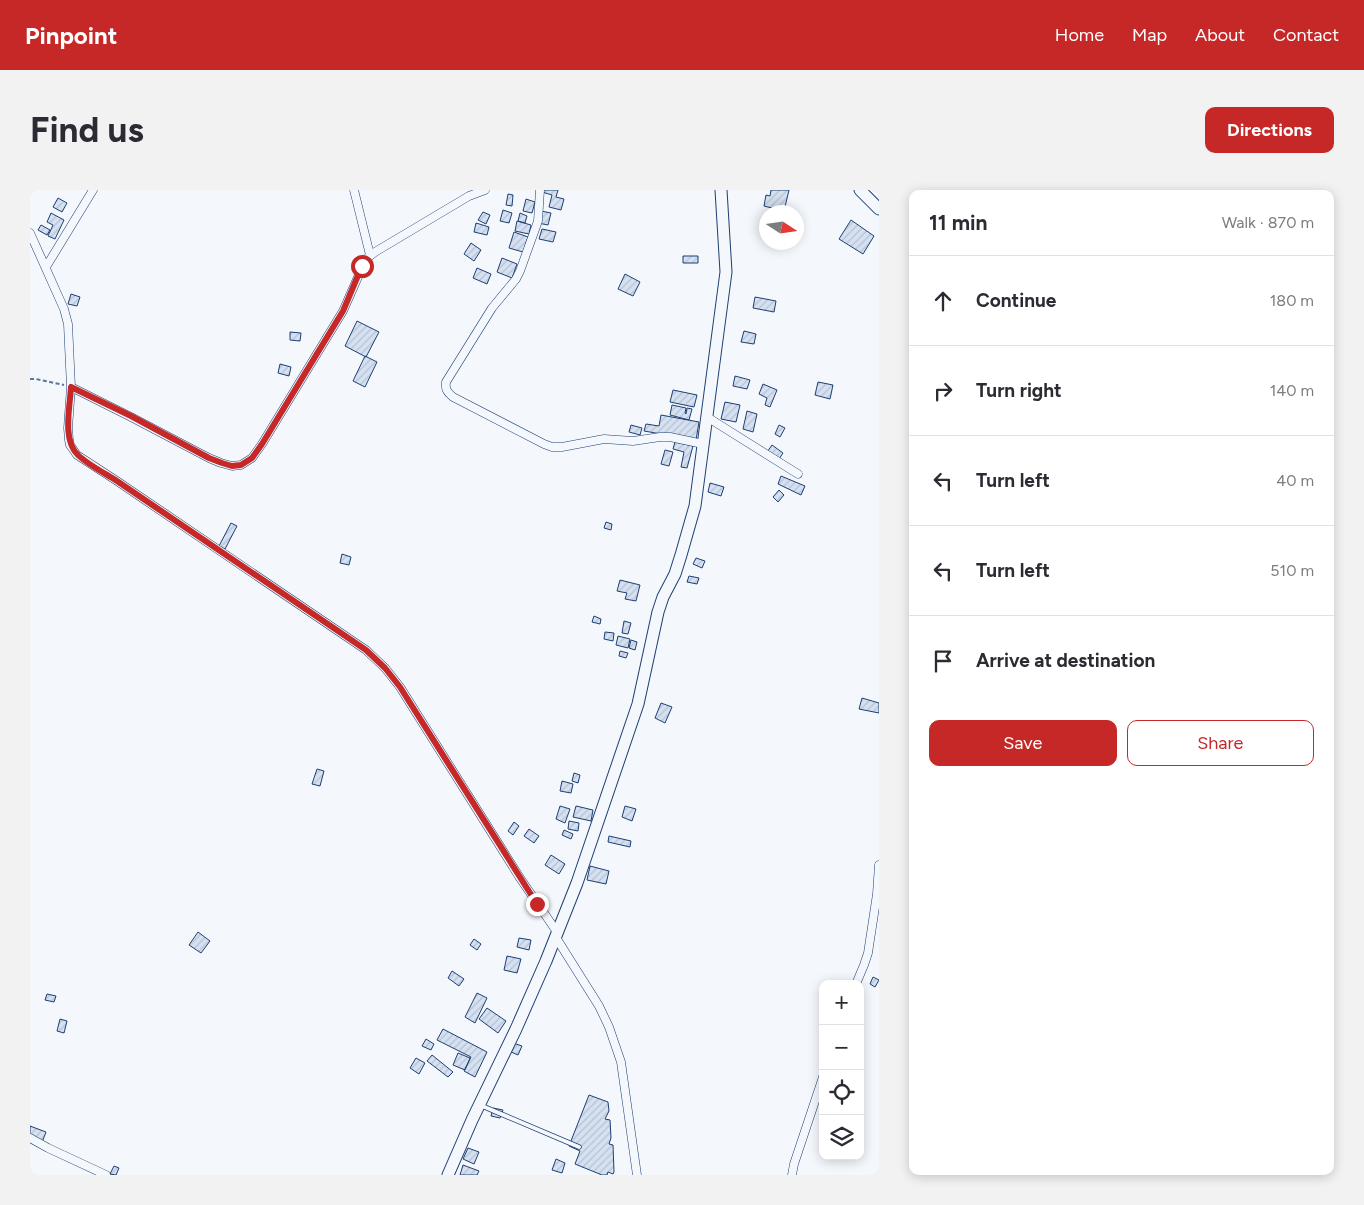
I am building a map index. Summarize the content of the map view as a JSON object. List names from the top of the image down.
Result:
{
  "north": "right",
  "page": {
    "header": "Pinpoint",
    "nav": [
      "Home",
      "Map",
      "About",
      "Contact"
    ],
    "buttons": [
      "Directions",
      ["Save", "Share"]
    ],
    "title": "Find us",
    "heading": ["11 min", "Walk · 870 m"],
    "list": [
      ["Continue", "180 m"],
      ["Turn right", "140 m"],
      ["Turn left", "40 m"],
      ["Turn left", "510 m"],
      "Arrive at destination"
    ],
    "map_buttons": ["+", "−"]
  }
}
